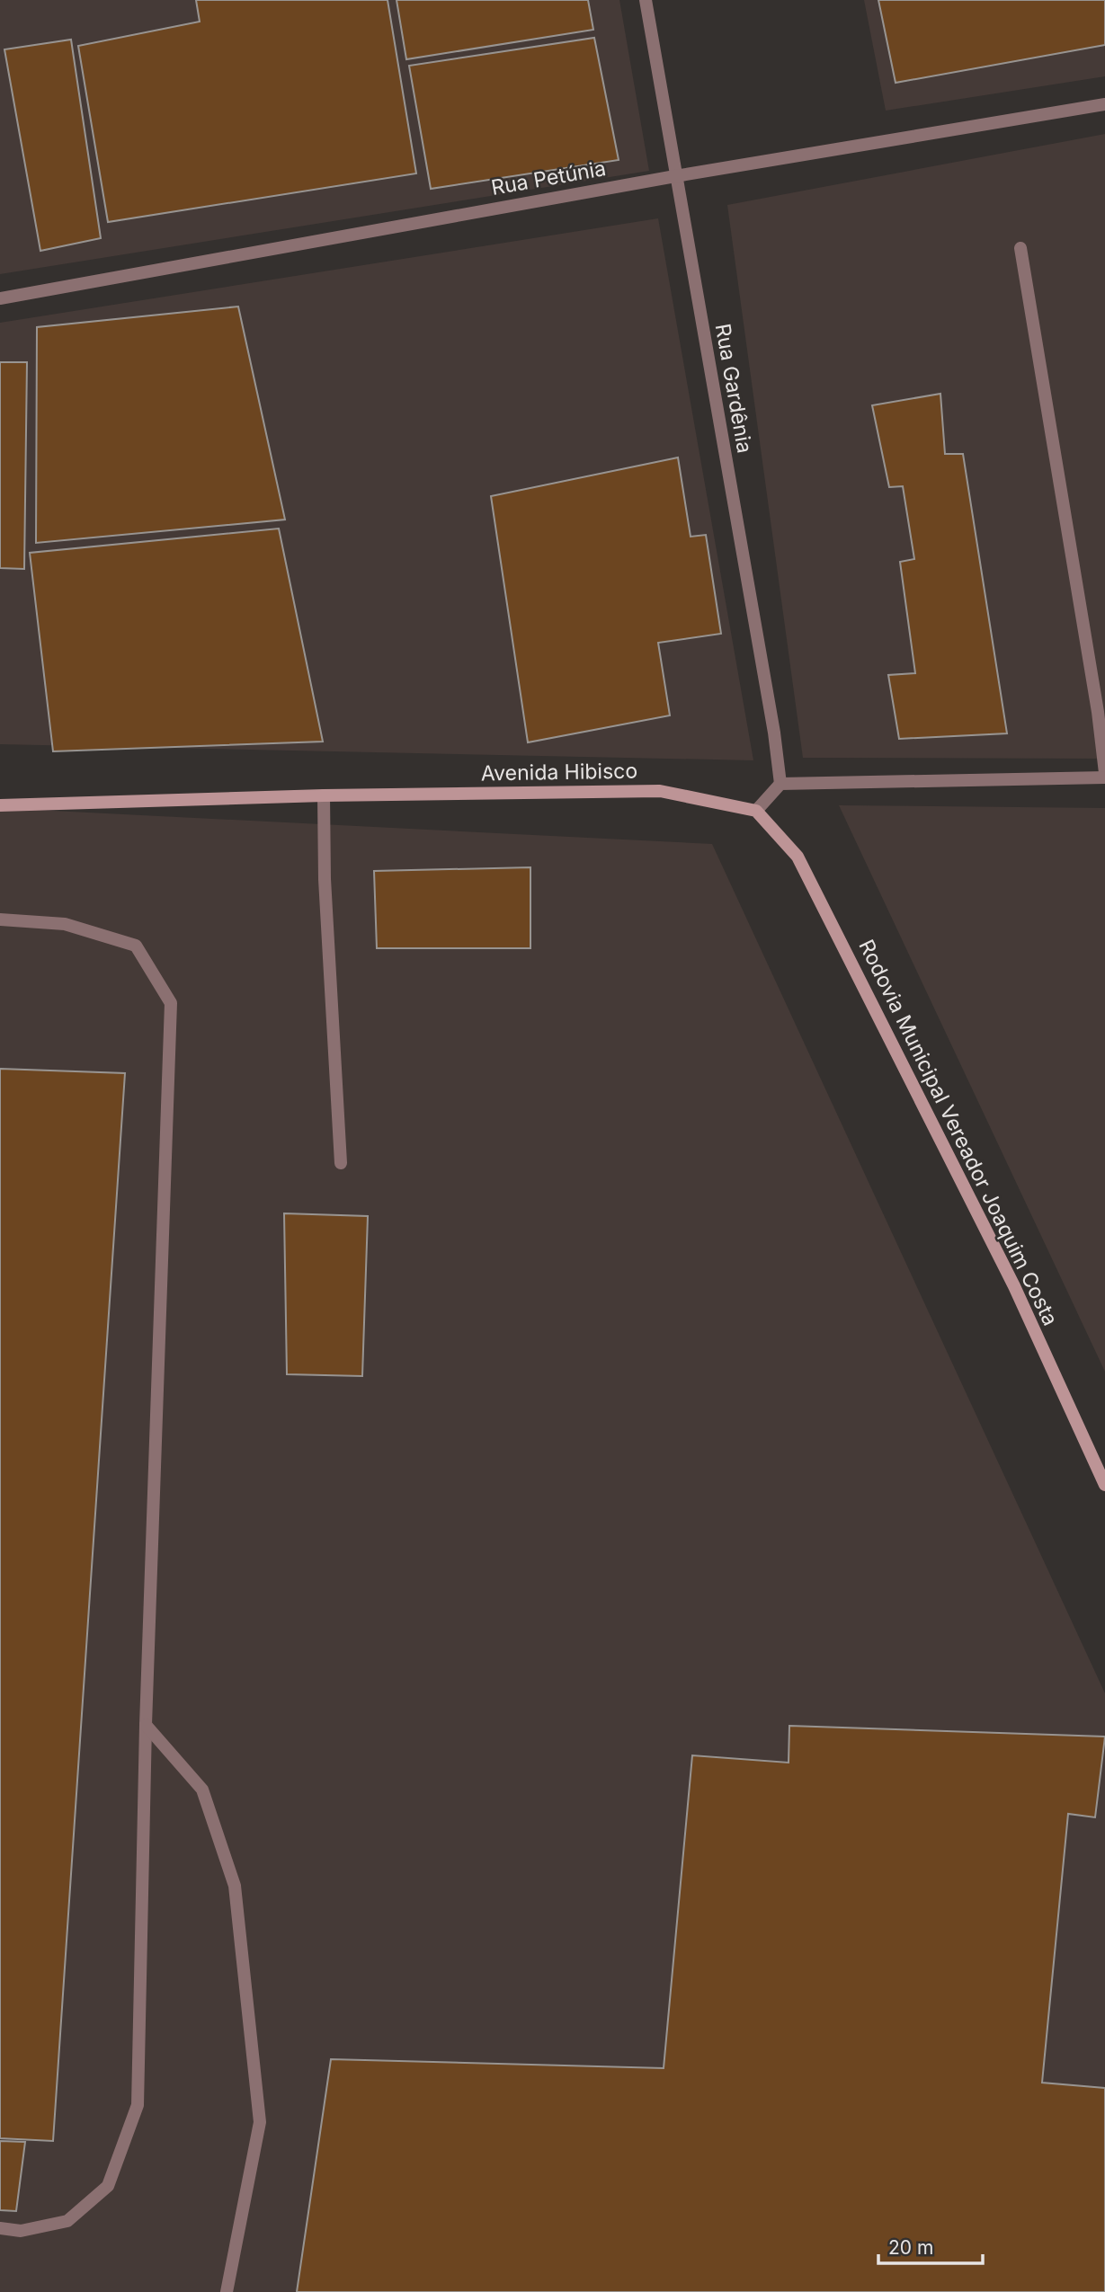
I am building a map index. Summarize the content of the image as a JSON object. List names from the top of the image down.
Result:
{
  "streets": {
    "main road": ["Avenida Hibisco", "Rodovia Municipal Vereador Joaquim Costa"],
    "street": ["Rua Petúnia", "Rua Gardênia"]
  },
  "crossings": [
    ["Rua Petúnia", "Rua Gardênia"],
    ["Avenida Hibisco", "Rodovia Municipal Vereador Joaquim Costa"]
  ],
  "scale_bar": "20 m"
}
